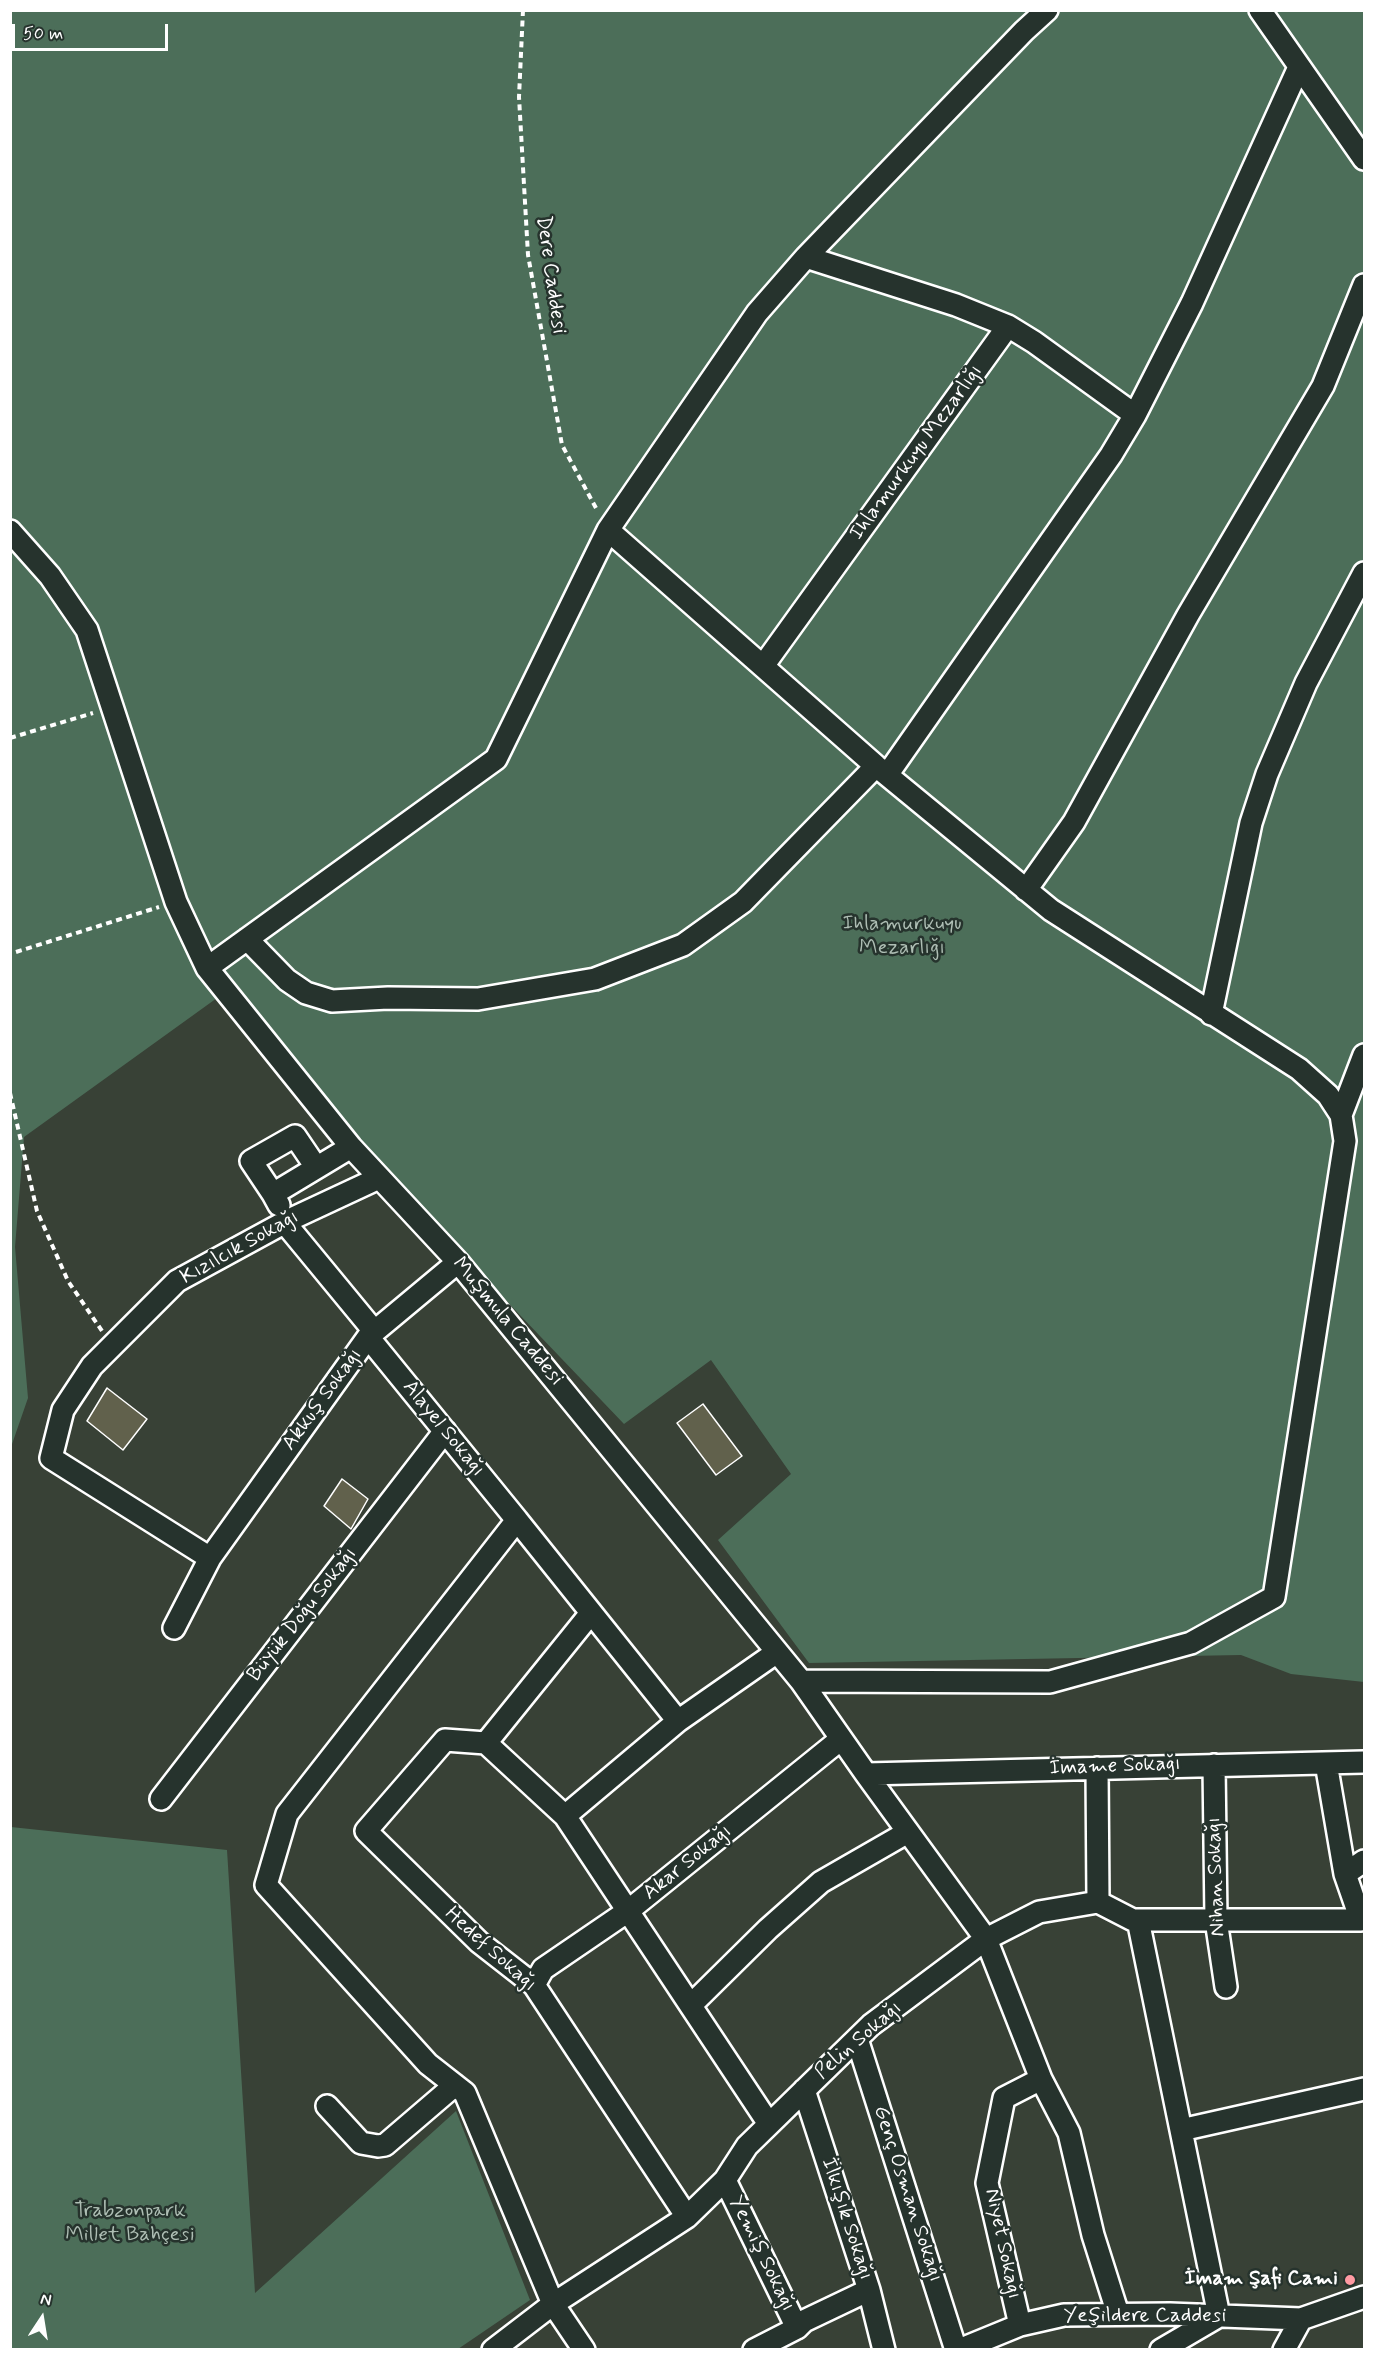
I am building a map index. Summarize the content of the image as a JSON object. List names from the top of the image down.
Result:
{
  "streets": {
    "street": [
      "Ihlamurkuyu Mezarlığı",
      "Kızılcık Sokağı",
      "Muşmula Caddesi",
      "Akkuş Sokağı",
      "Alayel Sokağı",
      "Büyük Doğu Sokağı",
      "İmame Sokağı",
      "Akar Sokağı",
      "Nihan Sokağı",
      "Hedef Sokağı",
      "Pelin Sokağı",
      "Genç Osman Sokağı",
      "İlkışık Sokağı",
      "Niyet Sokağı",
      "Yemiş Sokağı",
      "Yeşildere Caddesi"
    ],
    "path": ["Dere Caddesi"]
  },
  "crossings": [
    ["Kızılcık Sokağı", "Muşmula Caddesi"],
    ["Kızılcık Sokağı", "Akkuş Sokağı"],
    ["Kızılcık Sokağı", "Alayel Sokağı"],
    ["Muşmula Caddesi", "Akkuş Sokağı"],
    ["Akkuş Sokağı", "Alayel Sokağı"],
    ["Alayel Sokağı", "Büyük Doğu Sokağı"],
    ["İmame Sokağı", "Nihan Sokağı"],
    ["Akar Sokağı", "Hedef Sokağı"],
    ["Hedef Sokağı", "Pelin Sokağı"],
    ["Pelin Sokağı", "Genç Osman Sokağı"],
    ["Pelin Sokağı", "İlkışık Sokağı"],
    ["Pelin Sokağı", "Yemiş Sokağı"],
    ["Genç Osman Sokağı", "Yeşildere Caddesi"],
    ["Niyet Sokağı", "Yeşildere Caddesi"]
  ],
  "parks": ["Ihlamurkuyu Mezarlığı", "Trabzonpark Millet Bahçesi"],
  "places": ["İmam Şafi Cami"],
  "scale_bar": "50 m",
  "north": "top"
}
